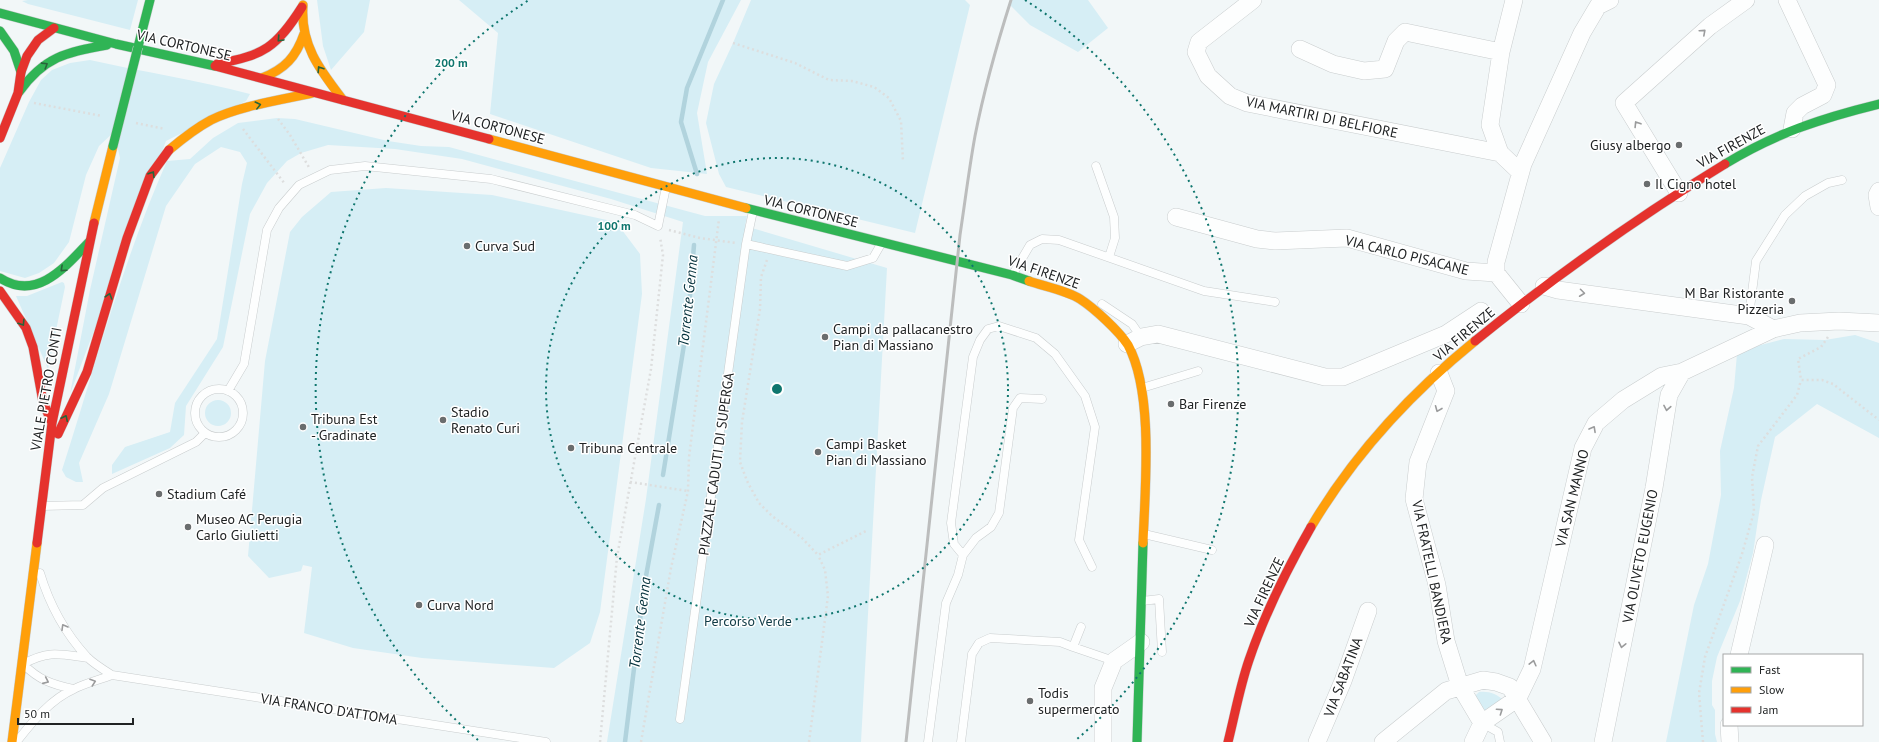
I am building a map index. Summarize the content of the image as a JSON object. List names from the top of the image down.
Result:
{
  "streets": {
    "main road": ["VIA CORTONESE", "VIA FIRENZE", "VIALE PIETRO CONTI"],
    "street": [
      "VIA MARTIRI DI BELFIORE",
      "VIA CARLO PISACANE",
      "VIA SAN MANNO",
      "VIA OLIVETO EUGENIO",
      "VIA FRATELLI BANDIERA",
      "VIA SABATINA"
    ],
    "lane": ["PIAZZALE CADUTI DI SUPERGA", "VIA FRANCO D'ATTOMA"]
  },
  "crossings": [
    ["VIA CORTONESE", "VIA FIRENZE"],
    ["VIA CORTONESE", "PIAZZALE CADUTI DI SUPERGA"],
    ["VIA FIRENZE", "VIA FRATELLI BANDIERA"],
    ["VIALE PIETRO CONTI", "VIA FRANCO D'ATTOMA"],
    ["VIA SAN MANNO", "VIA OLIVETO EUGENIO"]
  ],
  "one_way": ["VIA SAN MANNO", "VIA FRATELLI BANDIERA"],
  "water": ["Torrente Genna"],
  "parks": ["Percorso Verde"],
  "places": [
    "Giusy albergo",
    "Il Cigno hotel",
    "Curva Sud",
    "M Bar Ristorante Pizzeria",
    "Campi da pallacanestro Pian di Massiano",
    "Bar Firenze",
    "Stadio Renato Curi",
    "Tribuna Est - Gradinate",
    "Tribuna Centrale",
    "Campi Basket Pian di Massiano",
    "Stadium Café",
    "Museo AC Perugia Carlo Giulietti",
    "Curva Nord",
    "Todis supermercato"
  ],
  "legend": ["Fast", "Slow", "Jam"],
  "scale_bar": "50 m",
  "rings": ["200 m", "100 m"]
}
